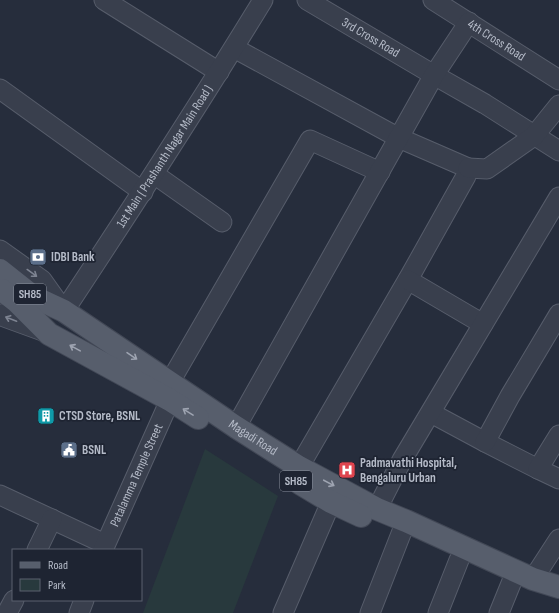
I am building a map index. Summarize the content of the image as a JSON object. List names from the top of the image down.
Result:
{
  "streets": {
    "main road": ["SH85", "Magadi Road"],
    "street": [
      "3rd Cross Road",
      "4th Cross Road",
      "1st Main ( Prashanth Nagar Main Road )",
      "Patalamma Temple Street"
    ]
  },
  "crossings": [
    ["1st Main ( Prashanth Nagar Main Road )", "SH85"],
    ["1st Main ( Prashanth Nagar Main Road )", "Magadi Road"],
    ["SH85", "Magadi Road"],
    ["Magadi Road", "Patalamma Temple Street"]
  ],
  "places": {
    "bank": ["IDBI Bank"],
    "building": ["CTSD Store, BSNL"],
    "public building": ["BSNL"],
    "hospital": ["Padmavathi Hospital, Bengaluru Urban"]
  },
  "legend": ["Road", "Park"]
}
